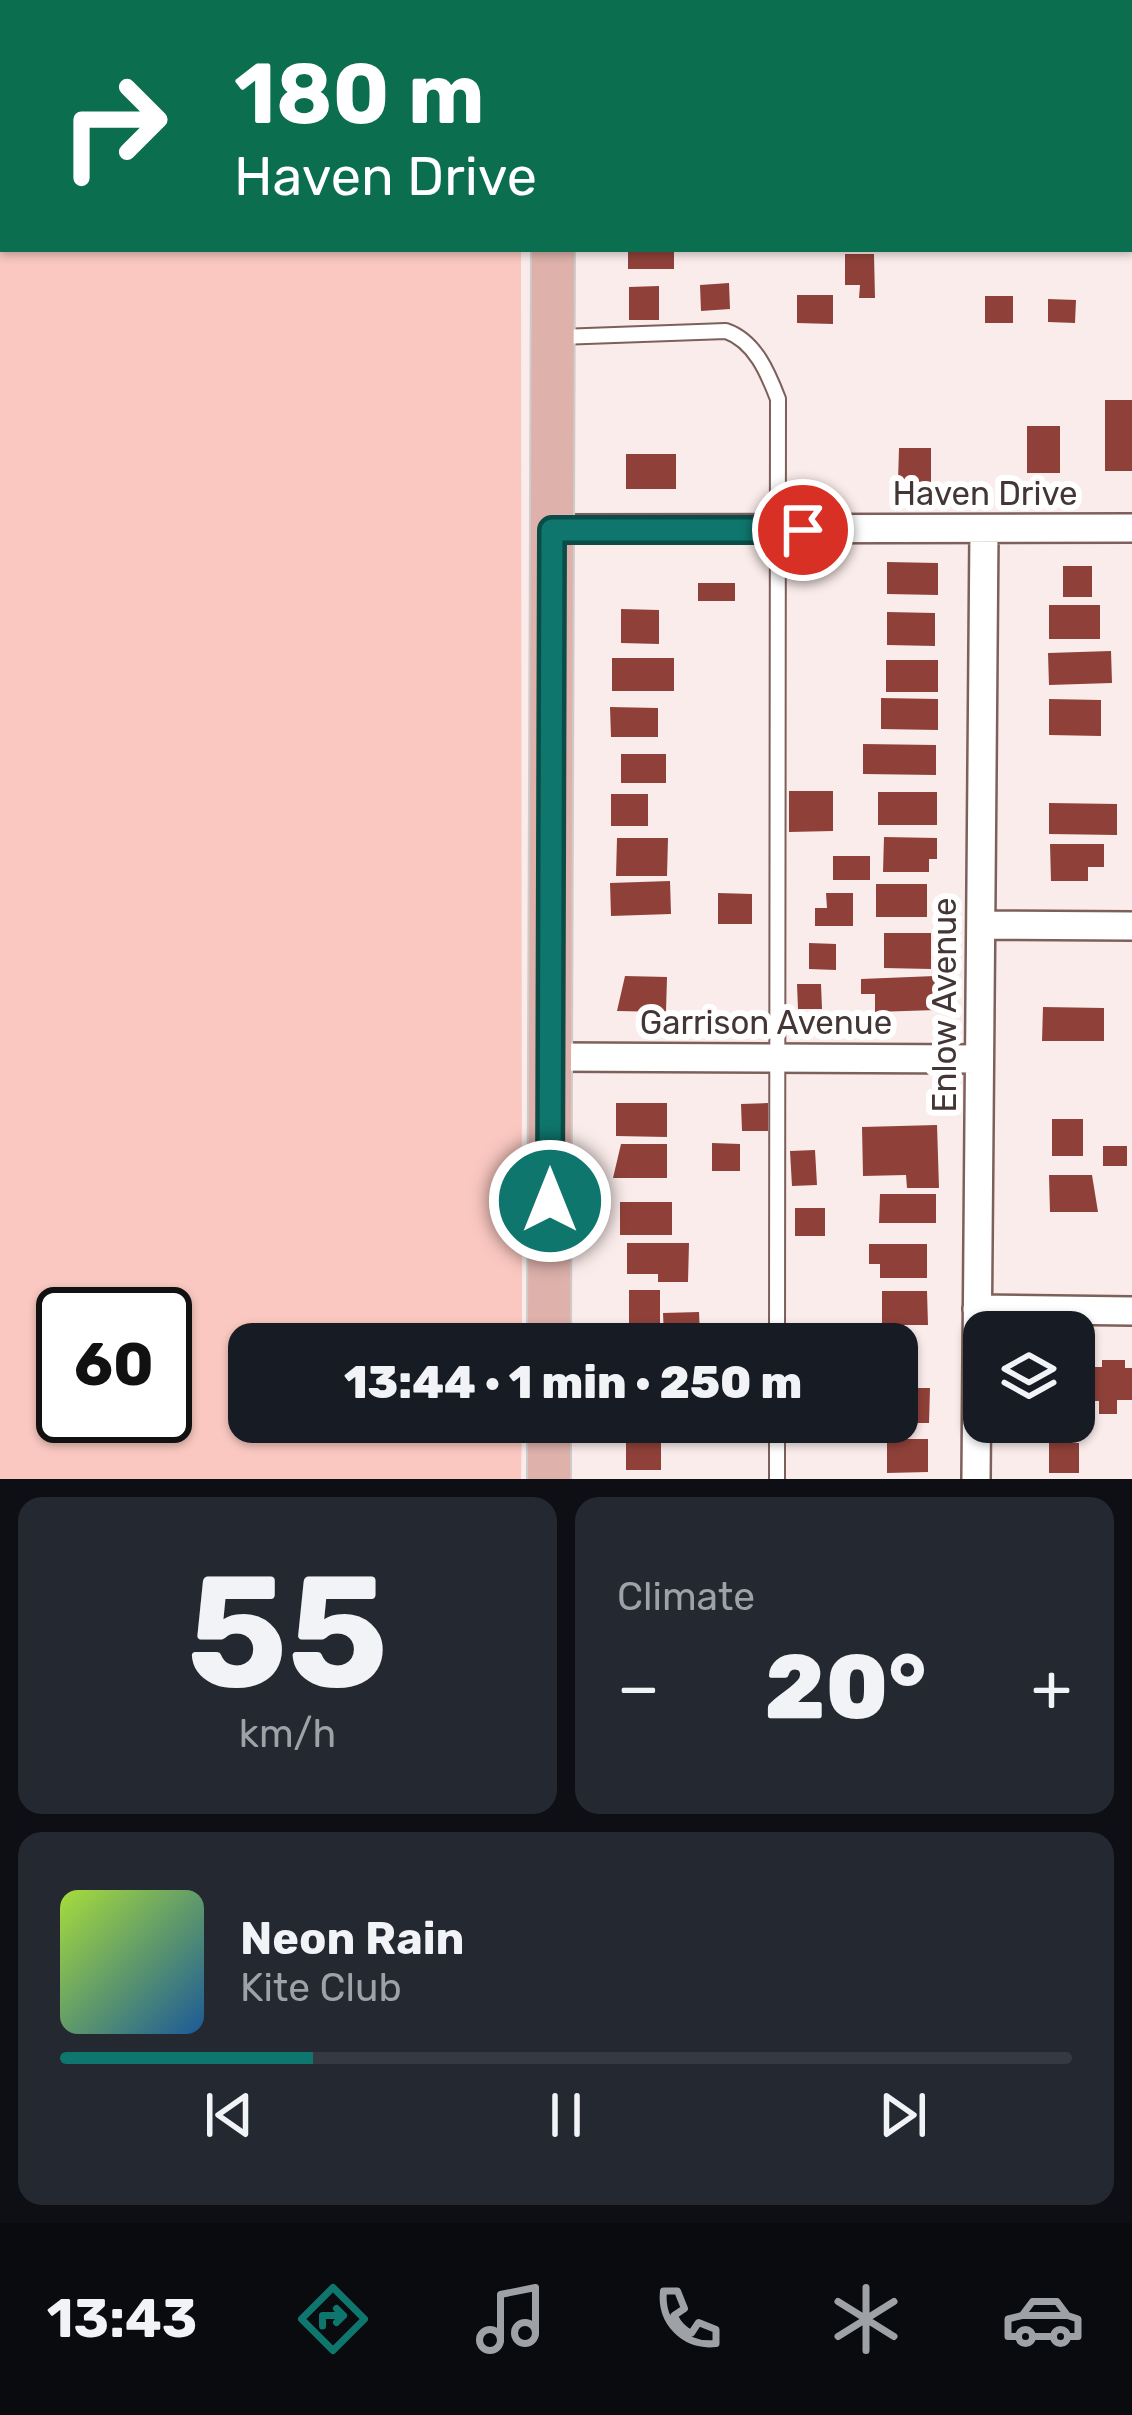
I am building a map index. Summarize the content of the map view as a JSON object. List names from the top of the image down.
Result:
{
  "streets": {
    "street": ["Haven Drive", "Enlow Avenue", "Garrison Avenue"]
  },
  "crossings": [
    ["Haven Drive", "Enlow Avenue"],
    ["Enlow Avenue", "Garrison Avenue"]
  ],
  "page": {
    "turn": ["180 m", "Haven Drive"],
    "limit": "60",
    "trip": "13:44 · 1 min · 250 m",
    "tile": [
      ["55", "km/h"],
      "Climate"
    ],
    "heat": ["−", "20°", "+"],
    "song": ["Neon Rain", "Kite Club"],
    "tabs": "13:43"
  }
}
